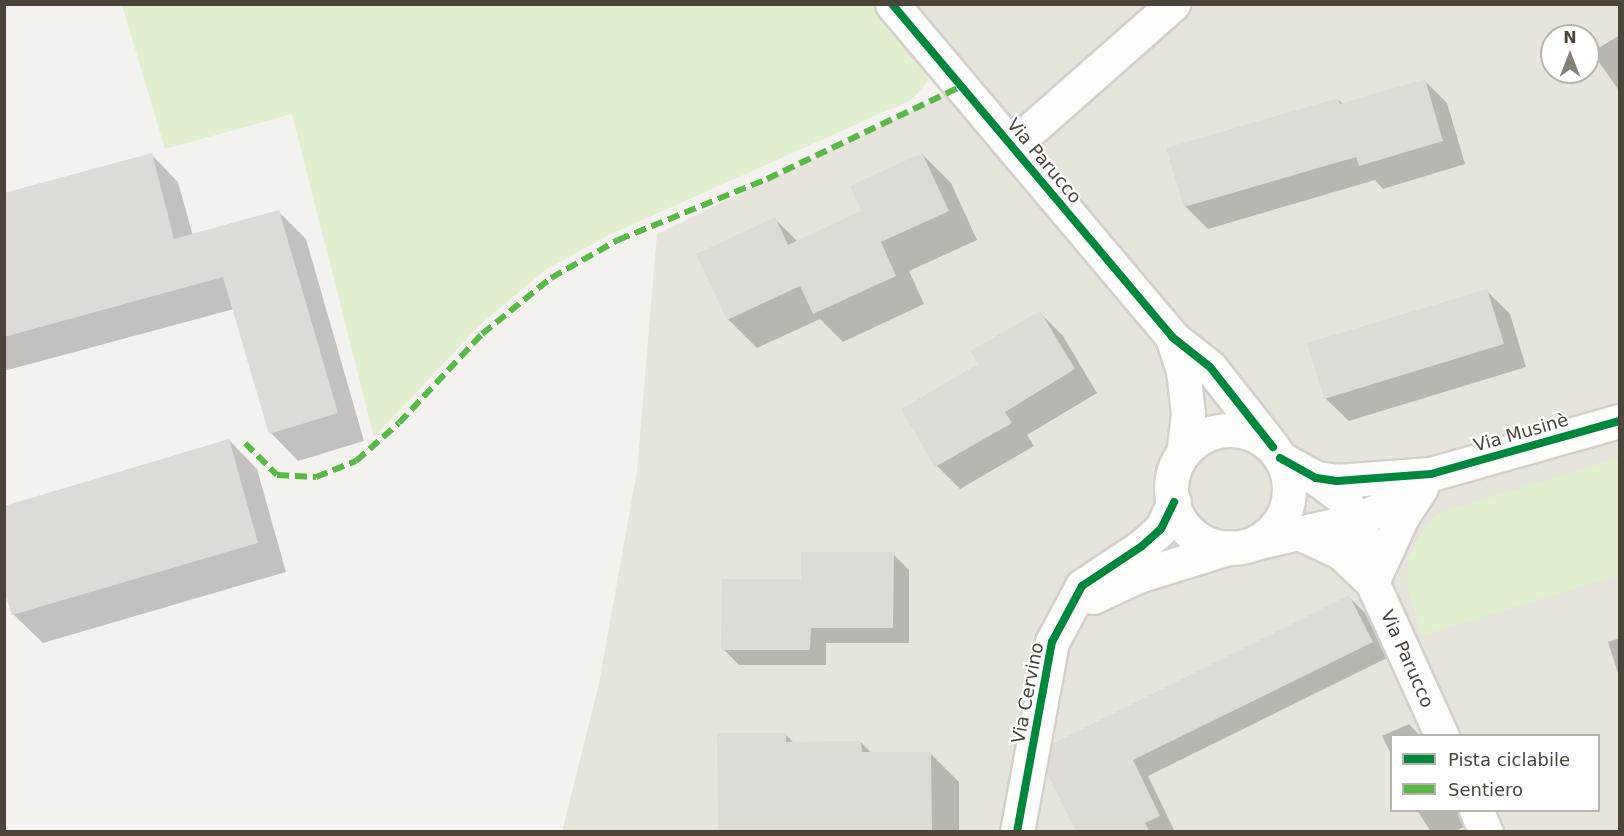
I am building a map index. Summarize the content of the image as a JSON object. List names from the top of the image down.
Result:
{
  "streets": {
    "street": ["Via Parucco", "Via Musinè", "Via Cervino"]
  },
  "crossings": [
    ["Via Musinè", "Via Cervino"]
  ],
  "legend": ["Pista ciclabile", "Sentiero"],
  "north": "top"
}
